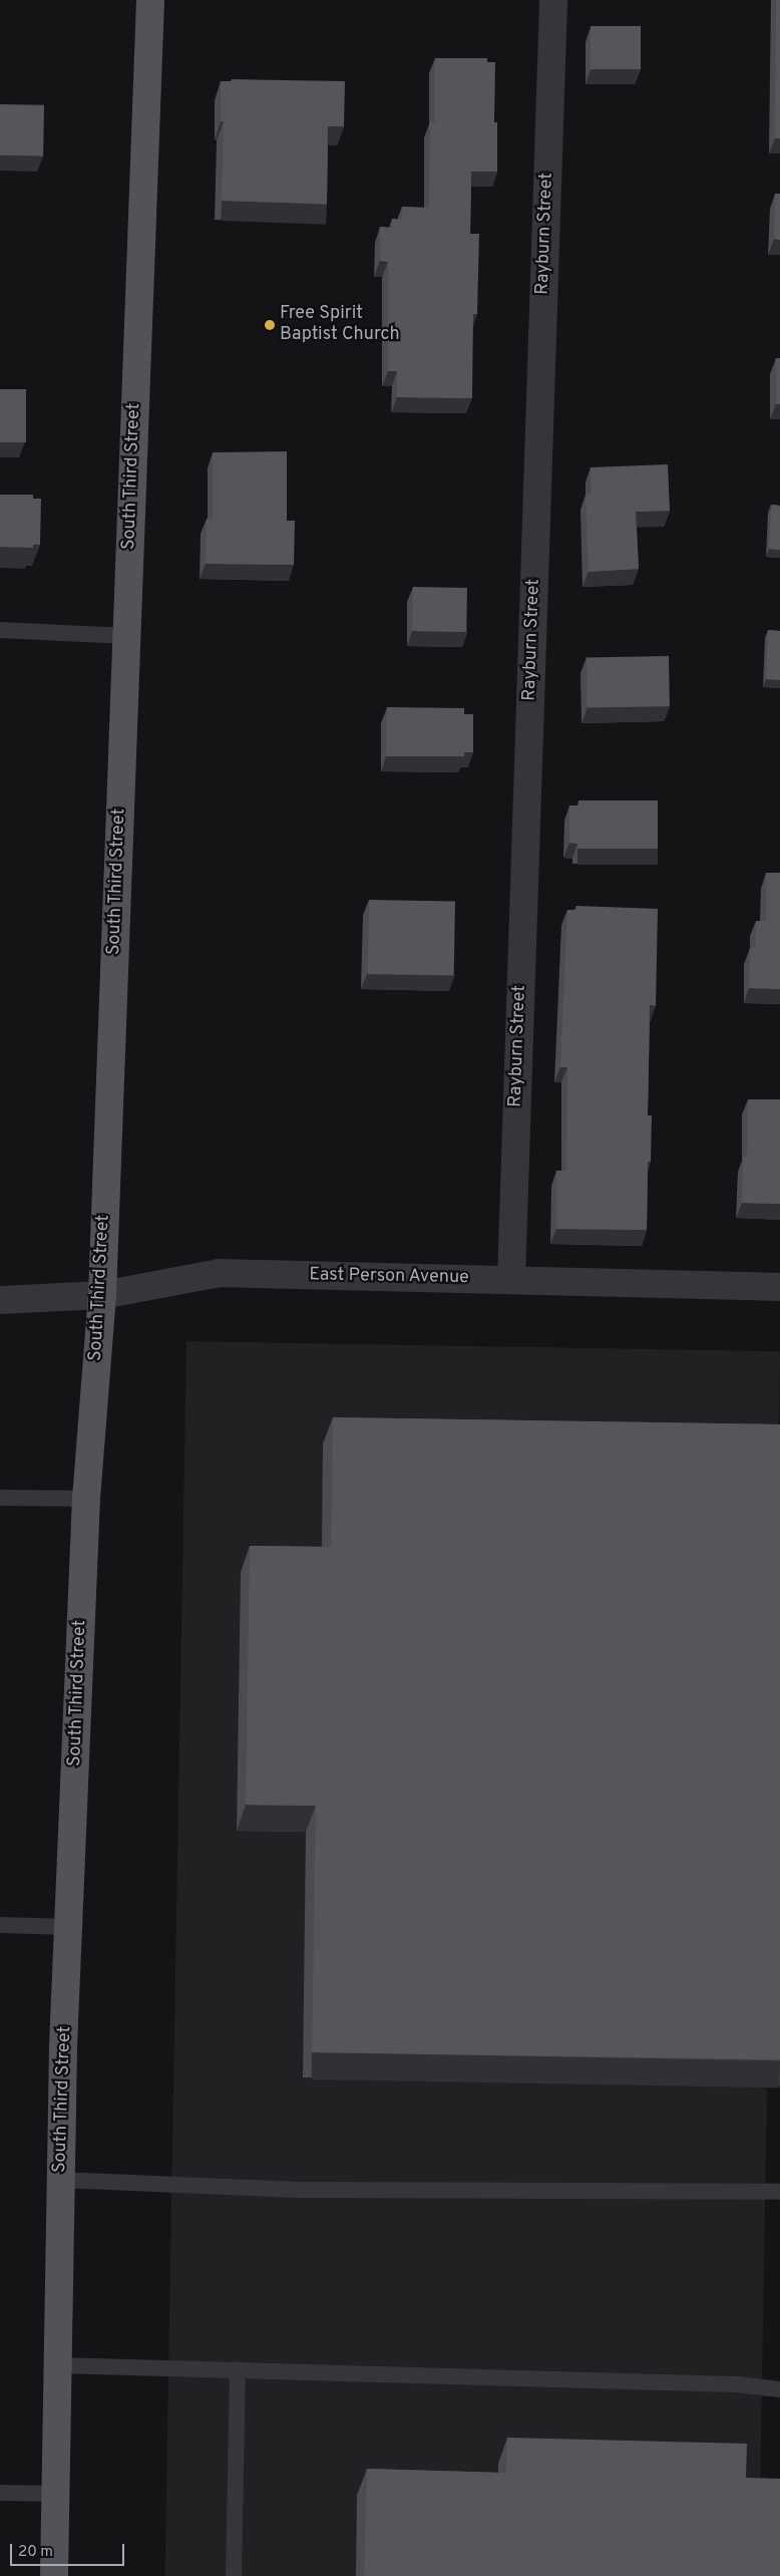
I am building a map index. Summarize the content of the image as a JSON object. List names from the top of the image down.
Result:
{
  "streets": {
    "main road": ["South Third Street"],
    "street": ["Rayburn Street", "East Person Avenue"]
  },
  "crossings": [
    ["Rayburn Street", "East Person Avenue"],
    ["South Third Street", "East Person Avenue"]
  ],
  "places": ["Free Spirit Baptist Church"],
  "scale_bar": "20 m"
}
